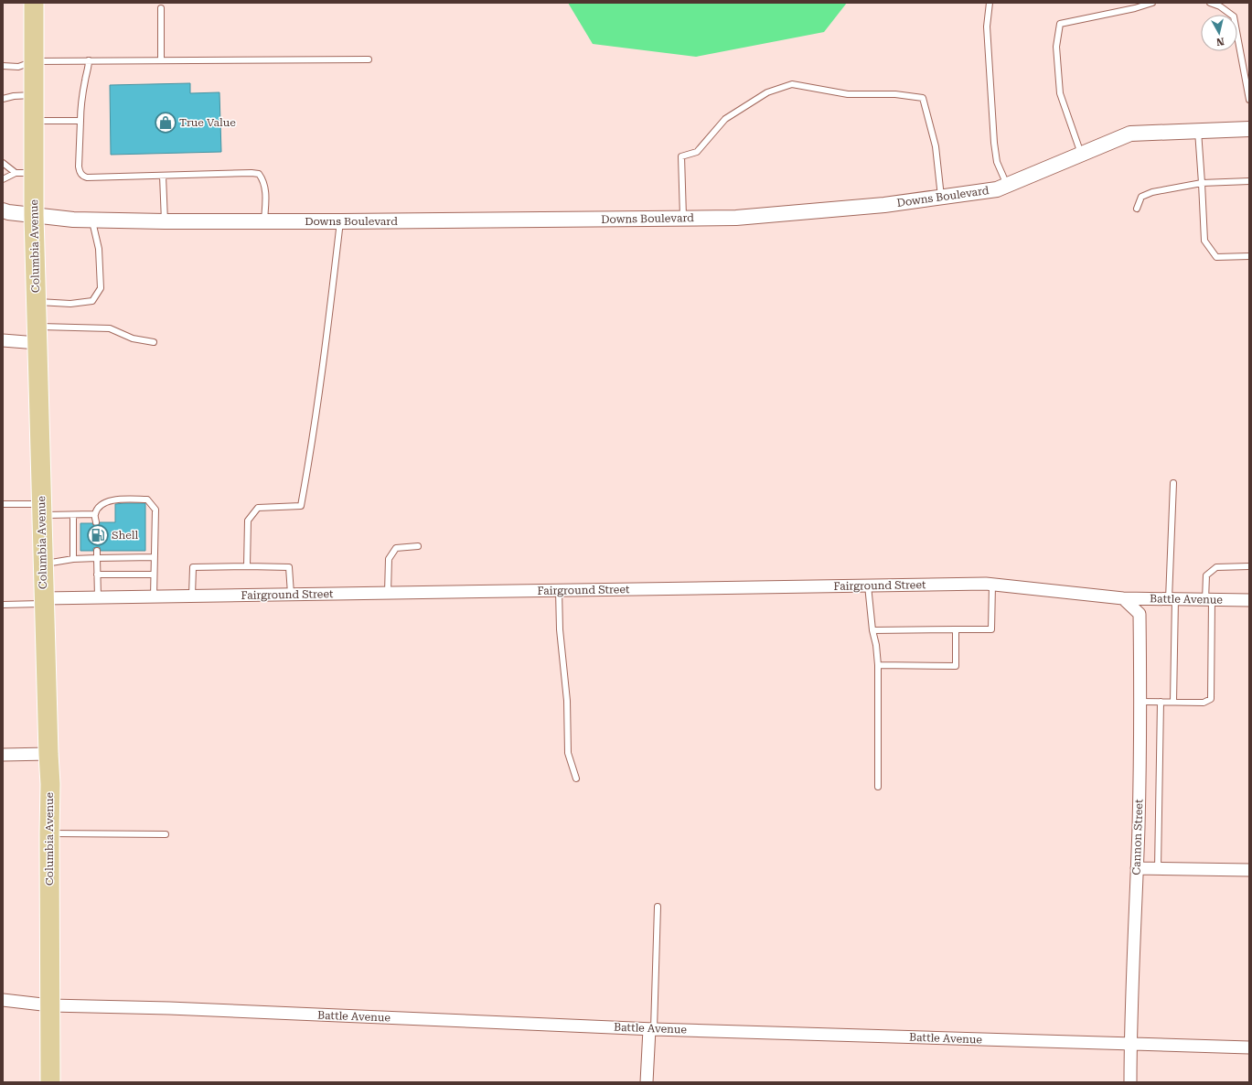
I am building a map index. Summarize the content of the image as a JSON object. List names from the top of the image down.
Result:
{
  "streets": {
    "main road": ["Columbia Avenue"],
    "street": [
      "Downs Boulevard",
      "Fairground Street",
      "Battle Avenue",
      "Cannon Street"
    ]
  },
  "crossings": [
    ["Downs Boulevard", "Columbia Avenue"],
    ["Columbia Avenue", "Fairground Street"],
    ["Columbia Avenue", "Battle Avenue"],
    ["Fairground Street", "Battle Avenue"],
    ["Fairground Street", "Cannon Street"],
    ["Battle Avenue", "Cannon Street"]
  ],
  "places": {
    "shop": ["True Value"],
    "fuel station": ["Shell"]
  },
  "north": "bottom"
}
